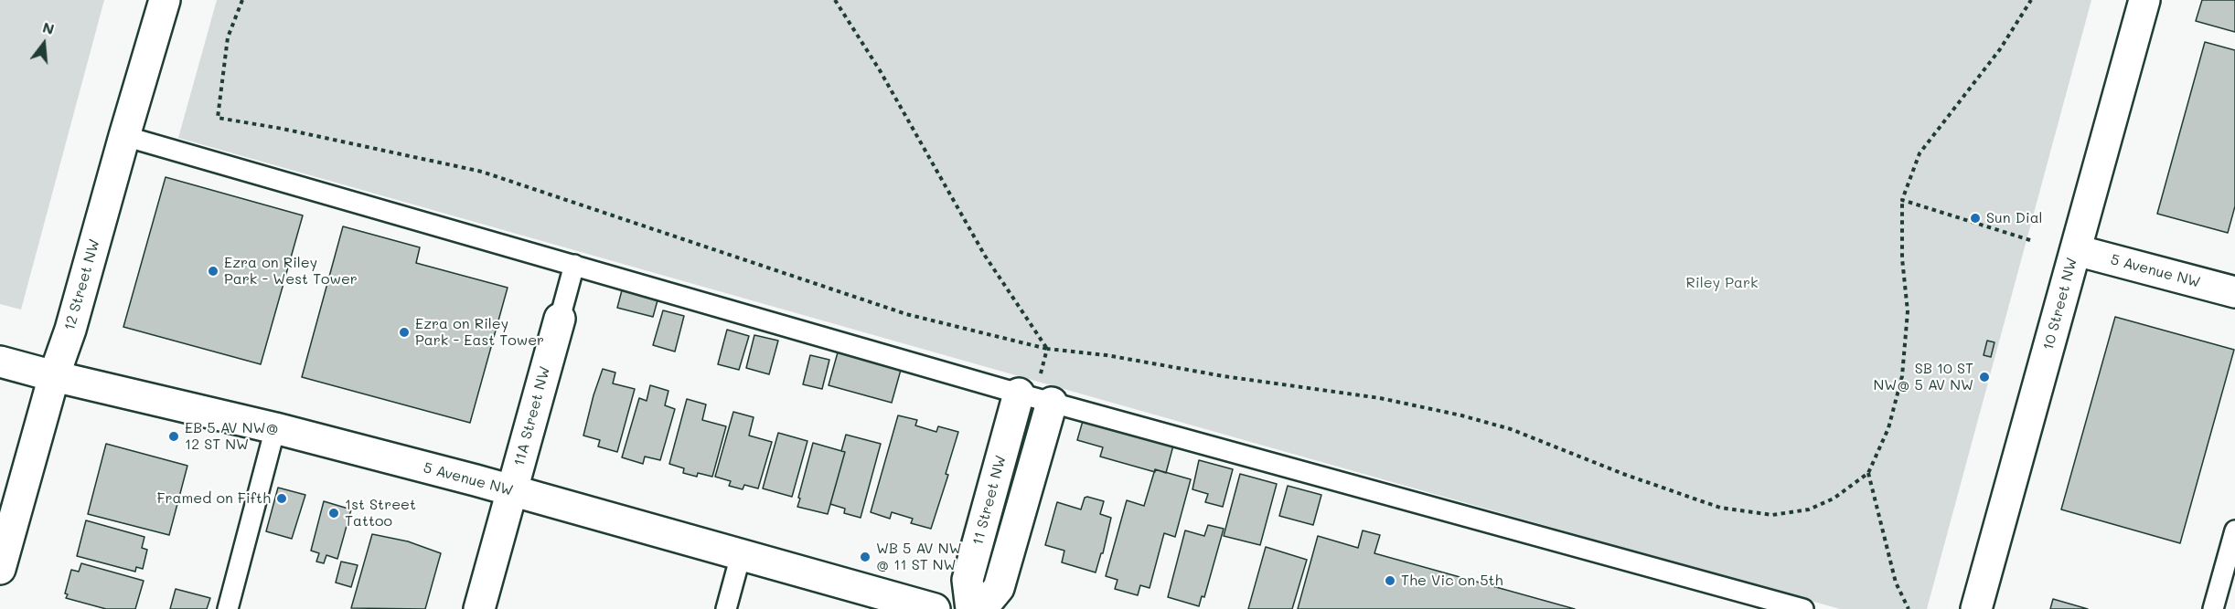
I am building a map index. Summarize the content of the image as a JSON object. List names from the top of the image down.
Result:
{
  "streets": {
    "street": [
      "5 Avenue NW",
      "12 Street NW",
      "10 Street NW",
      "11A Street NW",
      "11 Street NW"
    ]
  },
  "crossings": [
    ["5 Avenue NW", "12 Street NW"],
    ["5 Avenue NW", "10 Street NW"],
    ["5 Avenue NW", "11A Street NW"]
  ],
  "parks": ["Riley Park"],
  "places": [
    "Sun Dial",
    "Ezra on Riley Park - West Tower",
    "Ezra on Riley Park - East Tower",
    "SB 10 ST NW@ 5 AV NW",
    "EB 5 AV NW@ 12 ST NW",
    "Framed on Fifth",
    "1st Street Tattoo",
    "WB 5 AV NW @ 11 ST NW",
    "The Vic on 5th"
  ],
  "north": "top"
}
